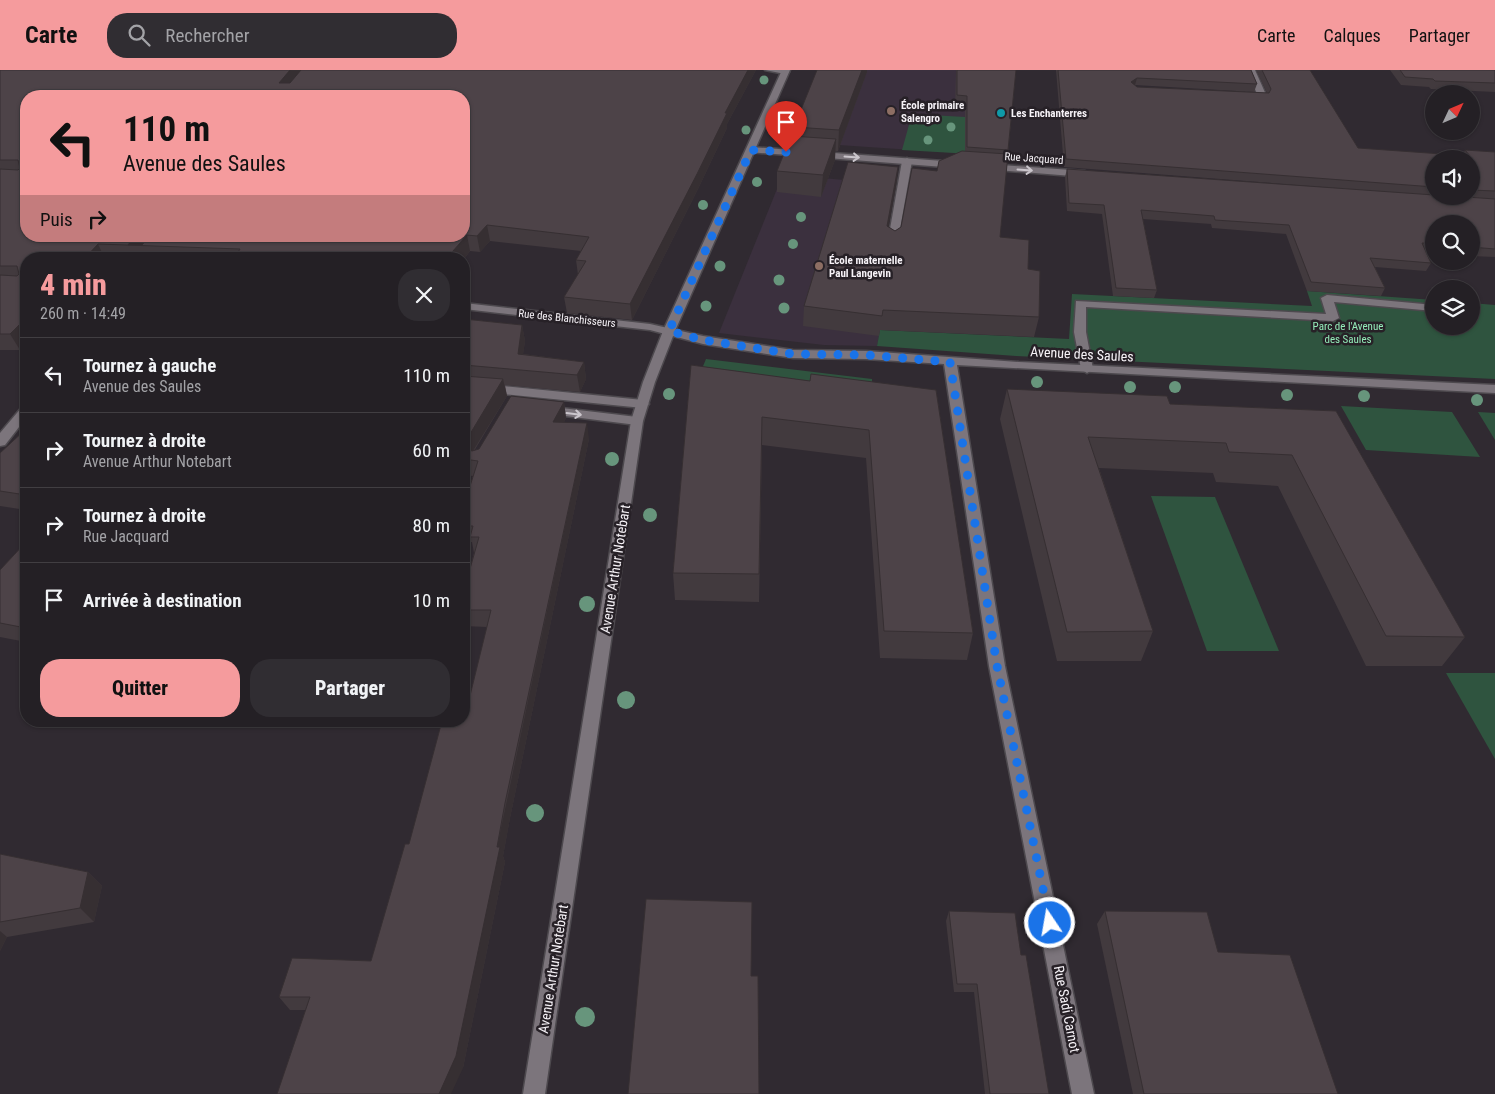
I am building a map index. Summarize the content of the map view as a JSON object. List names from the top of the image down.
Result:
{
  "streets": {
    "street": [
      "Rue Jacquard",
      "Rue des Blanchisseurs",
      "Avenue des Saules",
      "Avenue Arthur Notebart",
      "Rue Sadi Carnot"
    ]
  },
  "crossings": [
    ["Rue Jacquard", "Avenue Arthur Notebart"],
    ["Rue des Blanchisseurs", "Avenue des Saules"],
    ["Rue des Blanchisseurs", "Avenue Arthur Notebart"],
    ["Avenue des Saules", "Avenue Arthur Notebart"],
    ["Avenue des Saules", "Rue Sadi Carnot"]
  ],
  "one_way": ["Rue Jacquard"],
  "parks": ["Parc de l'Avenue des Saules"],
  "places": ["École primaire Salengro", "Les Enchanterres", "École maternelle Paul Langevin"],
  "north": "top right",
  "page": {
    "header": "Carte",
    "search": "Rechercher",
    "nav": ["Carte", "Calques", "Partager"],
    "turn": ["110 m", "Avenue des Saules"],
    "then": "Puis",
    "heading": ["4 min", "260 m · 14:49"],
    "list": [
      {
        "name": "Tournez à gauche",
        "note": "Avenue des Saules",
        "value": "110 m"
      },
      {
        "name": "Tournez à droite",
        "note": "Avenue Arthur Notebart",
        "value": "60 m"
      },
      {
        "name": "Tournez à droite",
        "note": "Rue Jacquard",
        "value": "80 m"
      },
      {
        "name": "Arrivée à destination",
        "value": "10 m"
      }
    ],
    "buttons": ["Quitter", "Partager"]
  }
}
